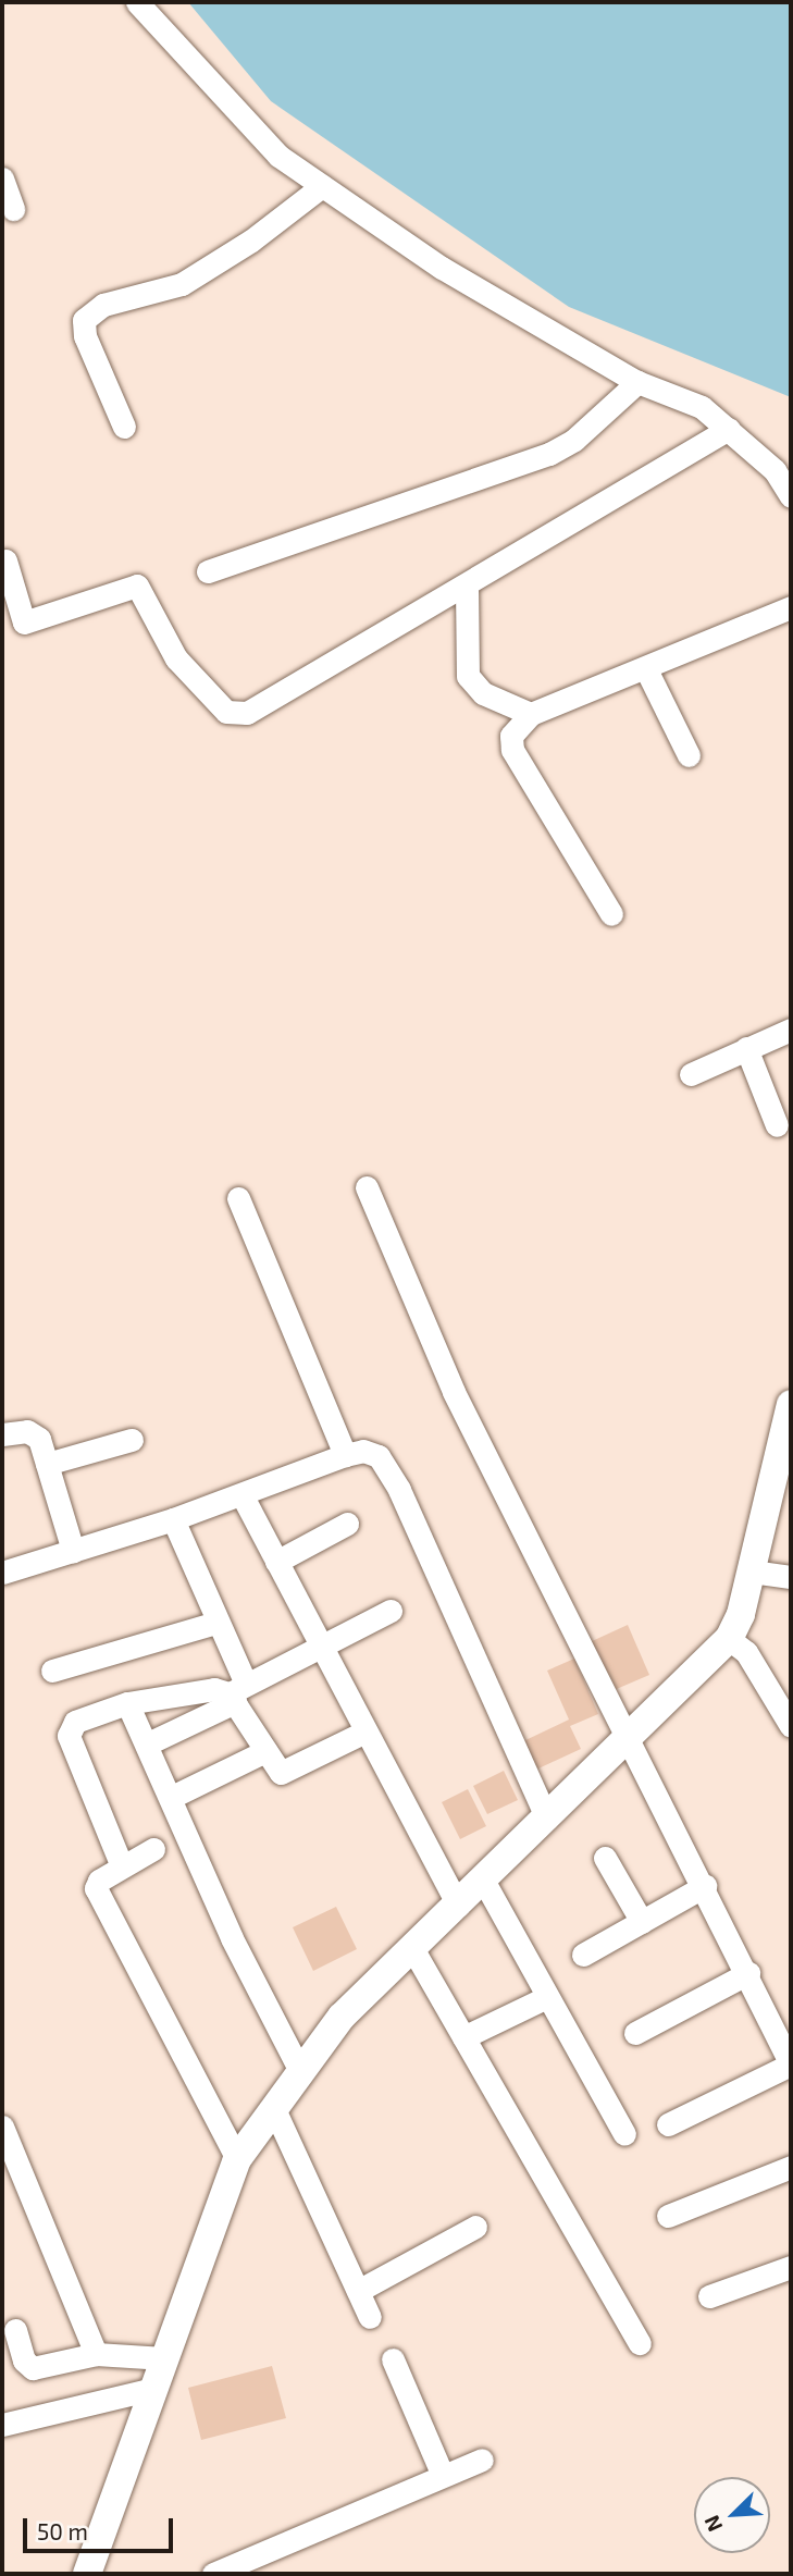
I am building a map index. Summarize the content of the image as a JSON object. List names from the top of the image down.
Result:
{
  "scale_bar": "50 m",
  "north": "bottom left"
}
